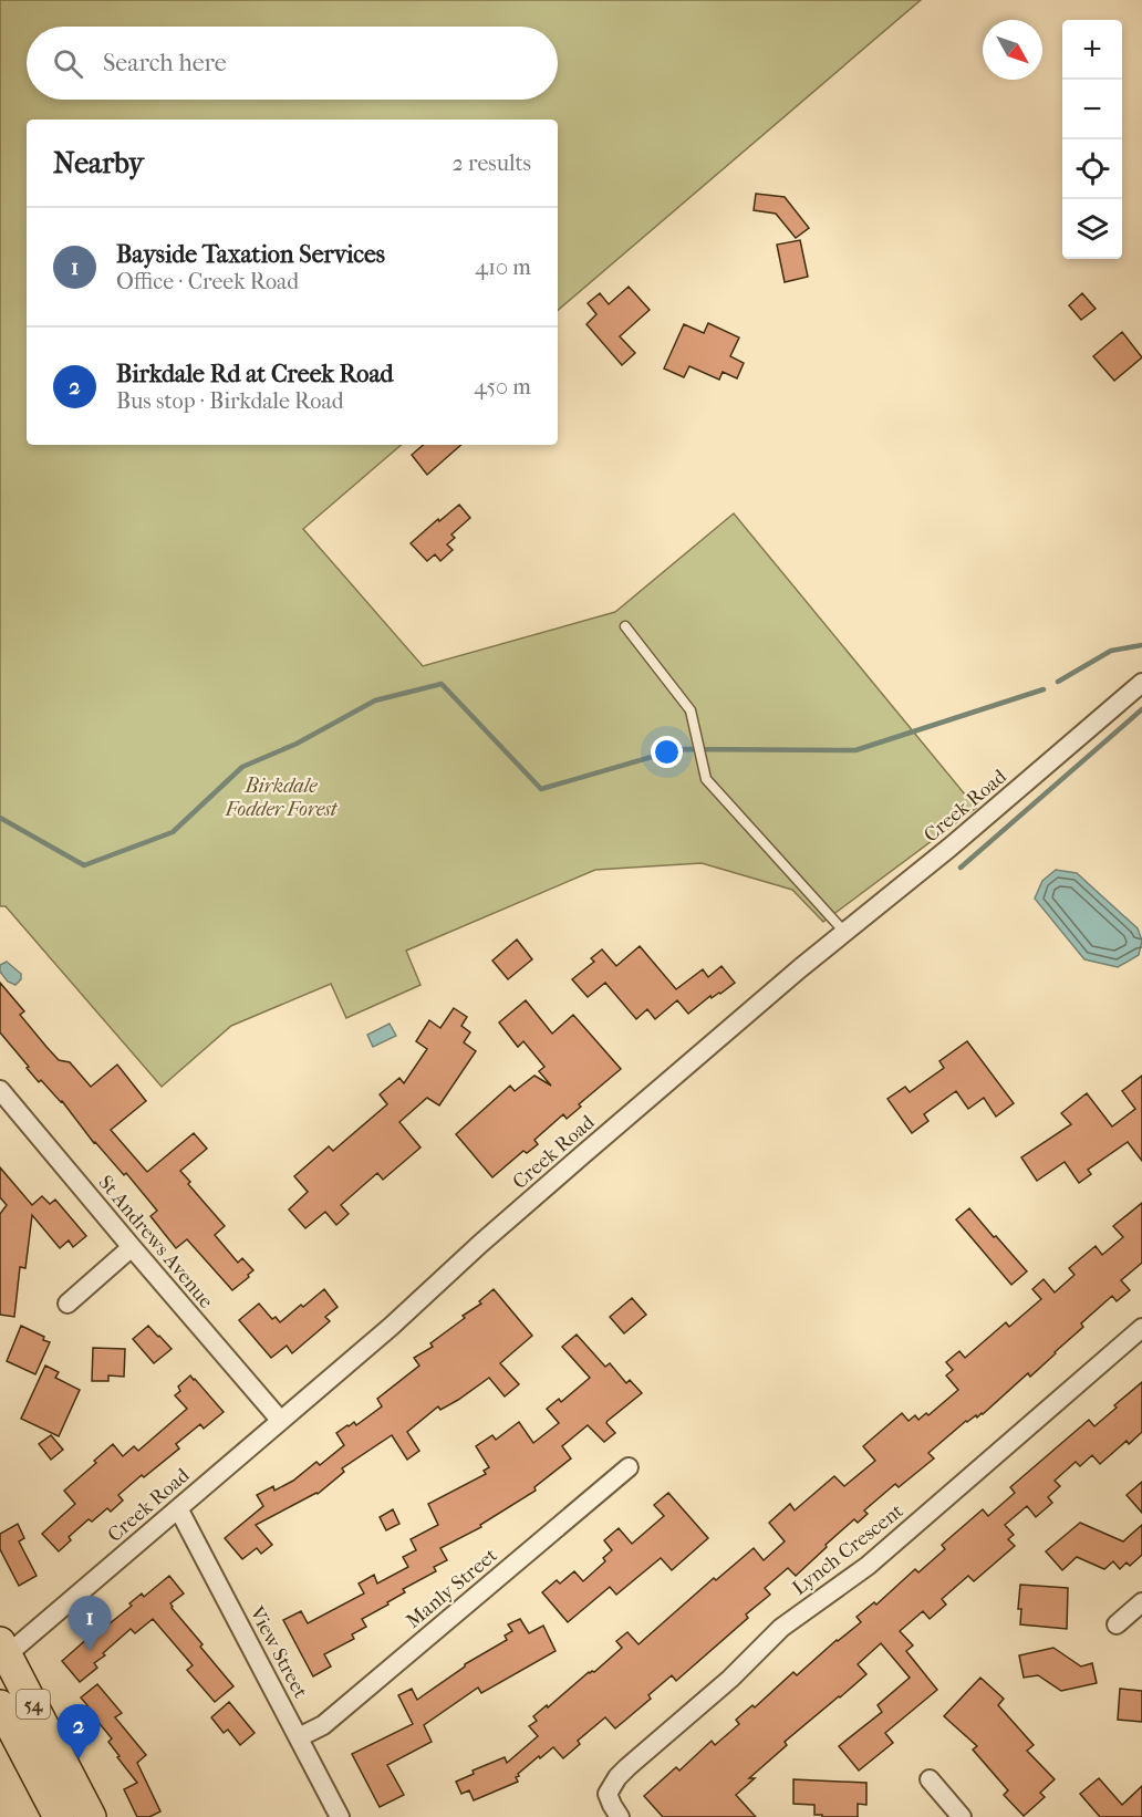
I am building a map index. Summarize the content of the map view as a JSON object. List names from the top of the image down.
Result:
{
  "streets": {
    "main road": ["54"],
    "street": [
      "Creek Road",
      "St Andrews Avenue",
      "Lynch Crescent",
      "Manly Street",
      "View Street"
    ]
  },
  "crossings": [
    ["Creek Road", "St Andrews Avenue"],
    ["Creek Road", "View Street"],
    ["Creek Road", "54"],
    ["Manly Street", "View Street"]
  ],
  "parks": ["Birkdale Fodder Forest"],
  "north": "bottom right",
  "page": {
    "map_buttons": ["+", "−"],
    "search": "Search here",
    "heading": ["Nearby", "2 results"],
    "list": [
      {
        "mark": "1",
        "name": "Bayside Taxation Services",
        "note": "Office · Creek Road",
        "value": "410 m"
      },
      {
        "mark": "2",
        "name": "Birkdale Rd at Creek Road",
        "note": "Bus stop · Birkdale Road",
        "value": "450 m"
      }
    ],
    "pins": ["1", "2"]
  }
}
